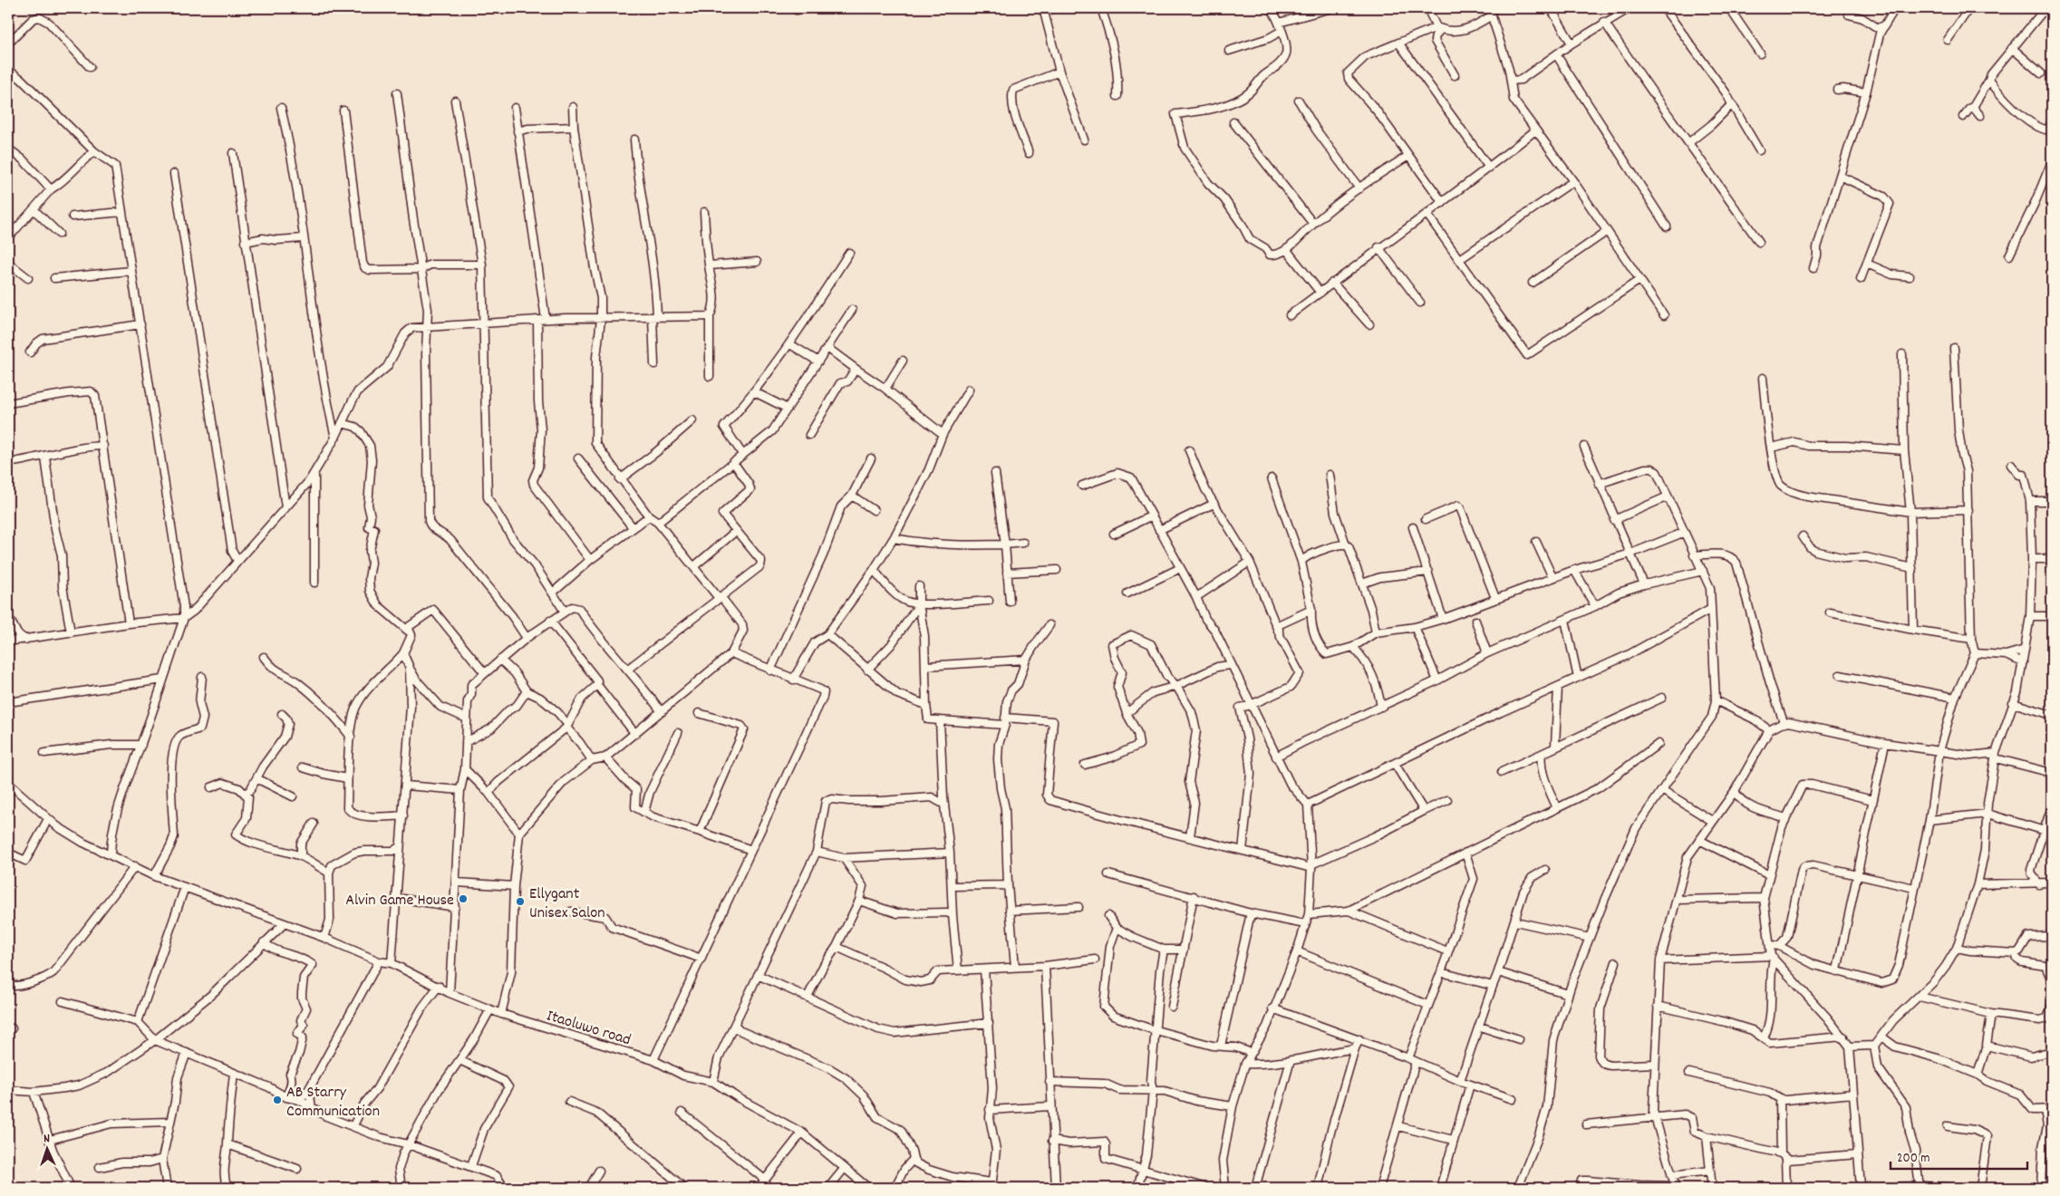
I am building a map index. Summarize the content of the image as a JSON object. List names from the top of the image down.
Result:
{
  "streets": {
    "street": ["Itaoluwo road"]
  },
  "places": ["Alvin Game House", "Ellygant Unisex Salon", "AB Starry Communication"],
  "scale_bar": "200 m",
  "north": "top"
}
